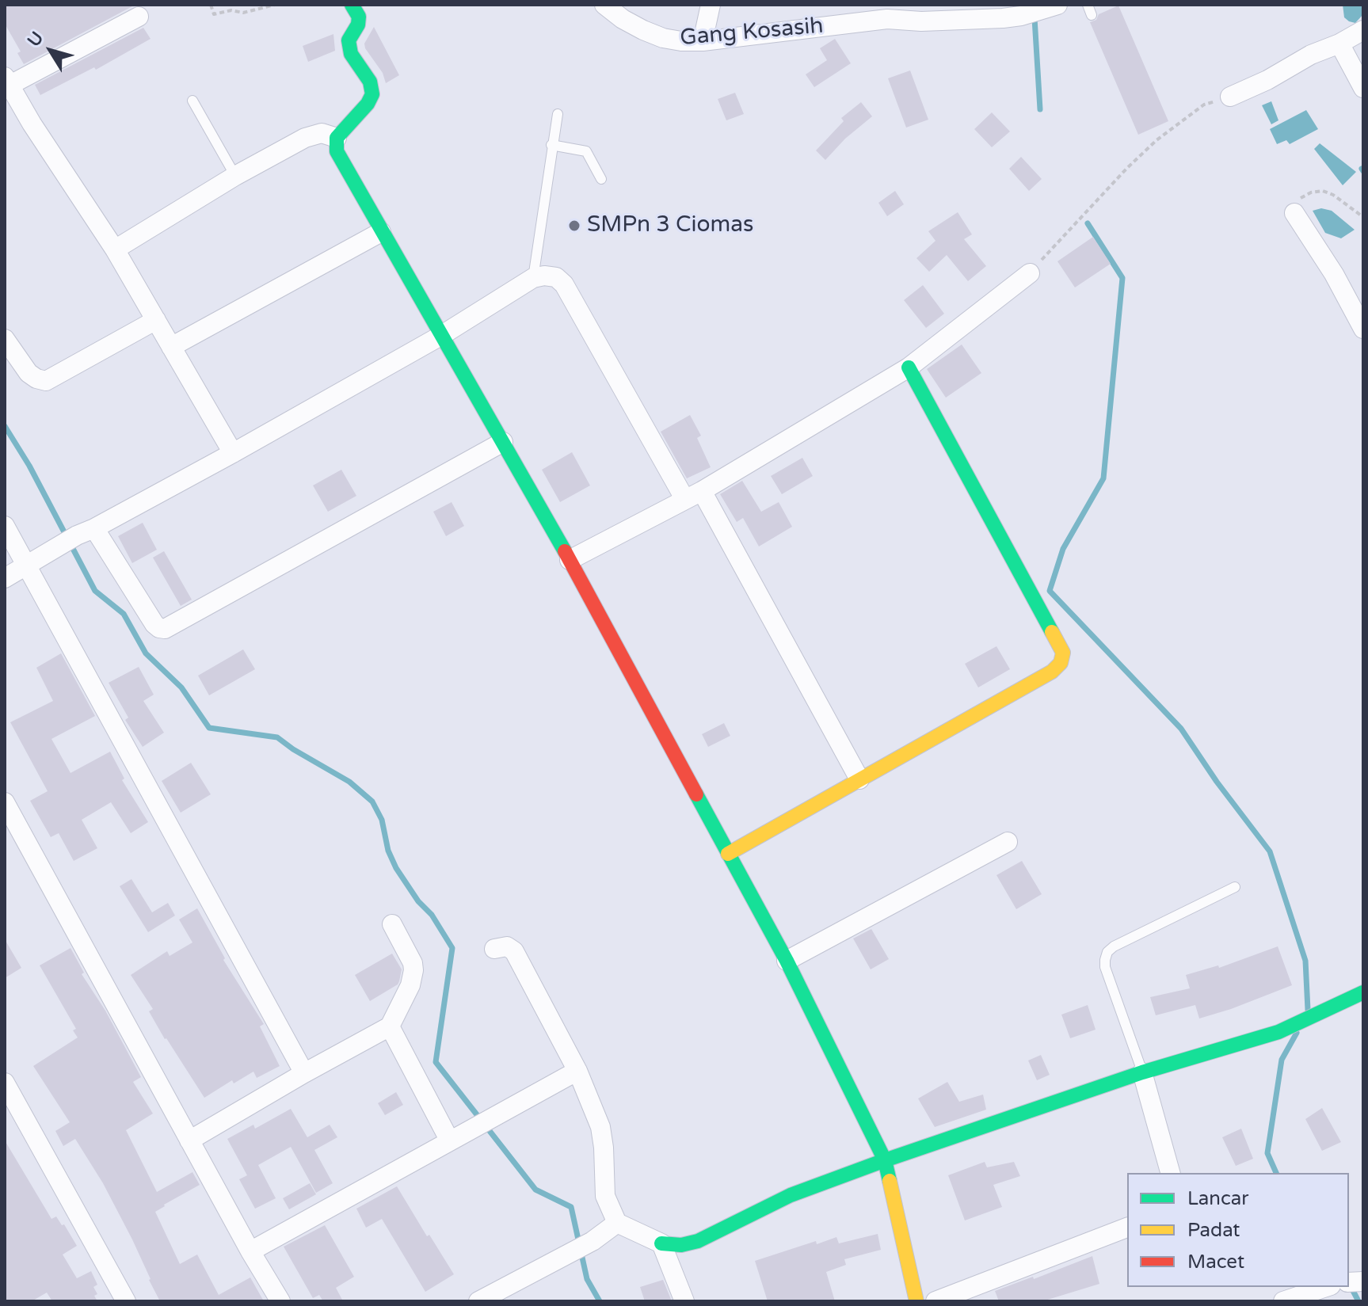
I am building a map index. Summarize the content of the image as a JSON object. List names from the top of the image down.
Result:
{
  "streets": {
    "street": ["Gang Kosasih"]
  },
  "places": ["SMPn 3 Ciomas"],
  "legend": ["Lancar", "Padat", "Macet"],
  "north": "top left"
}
